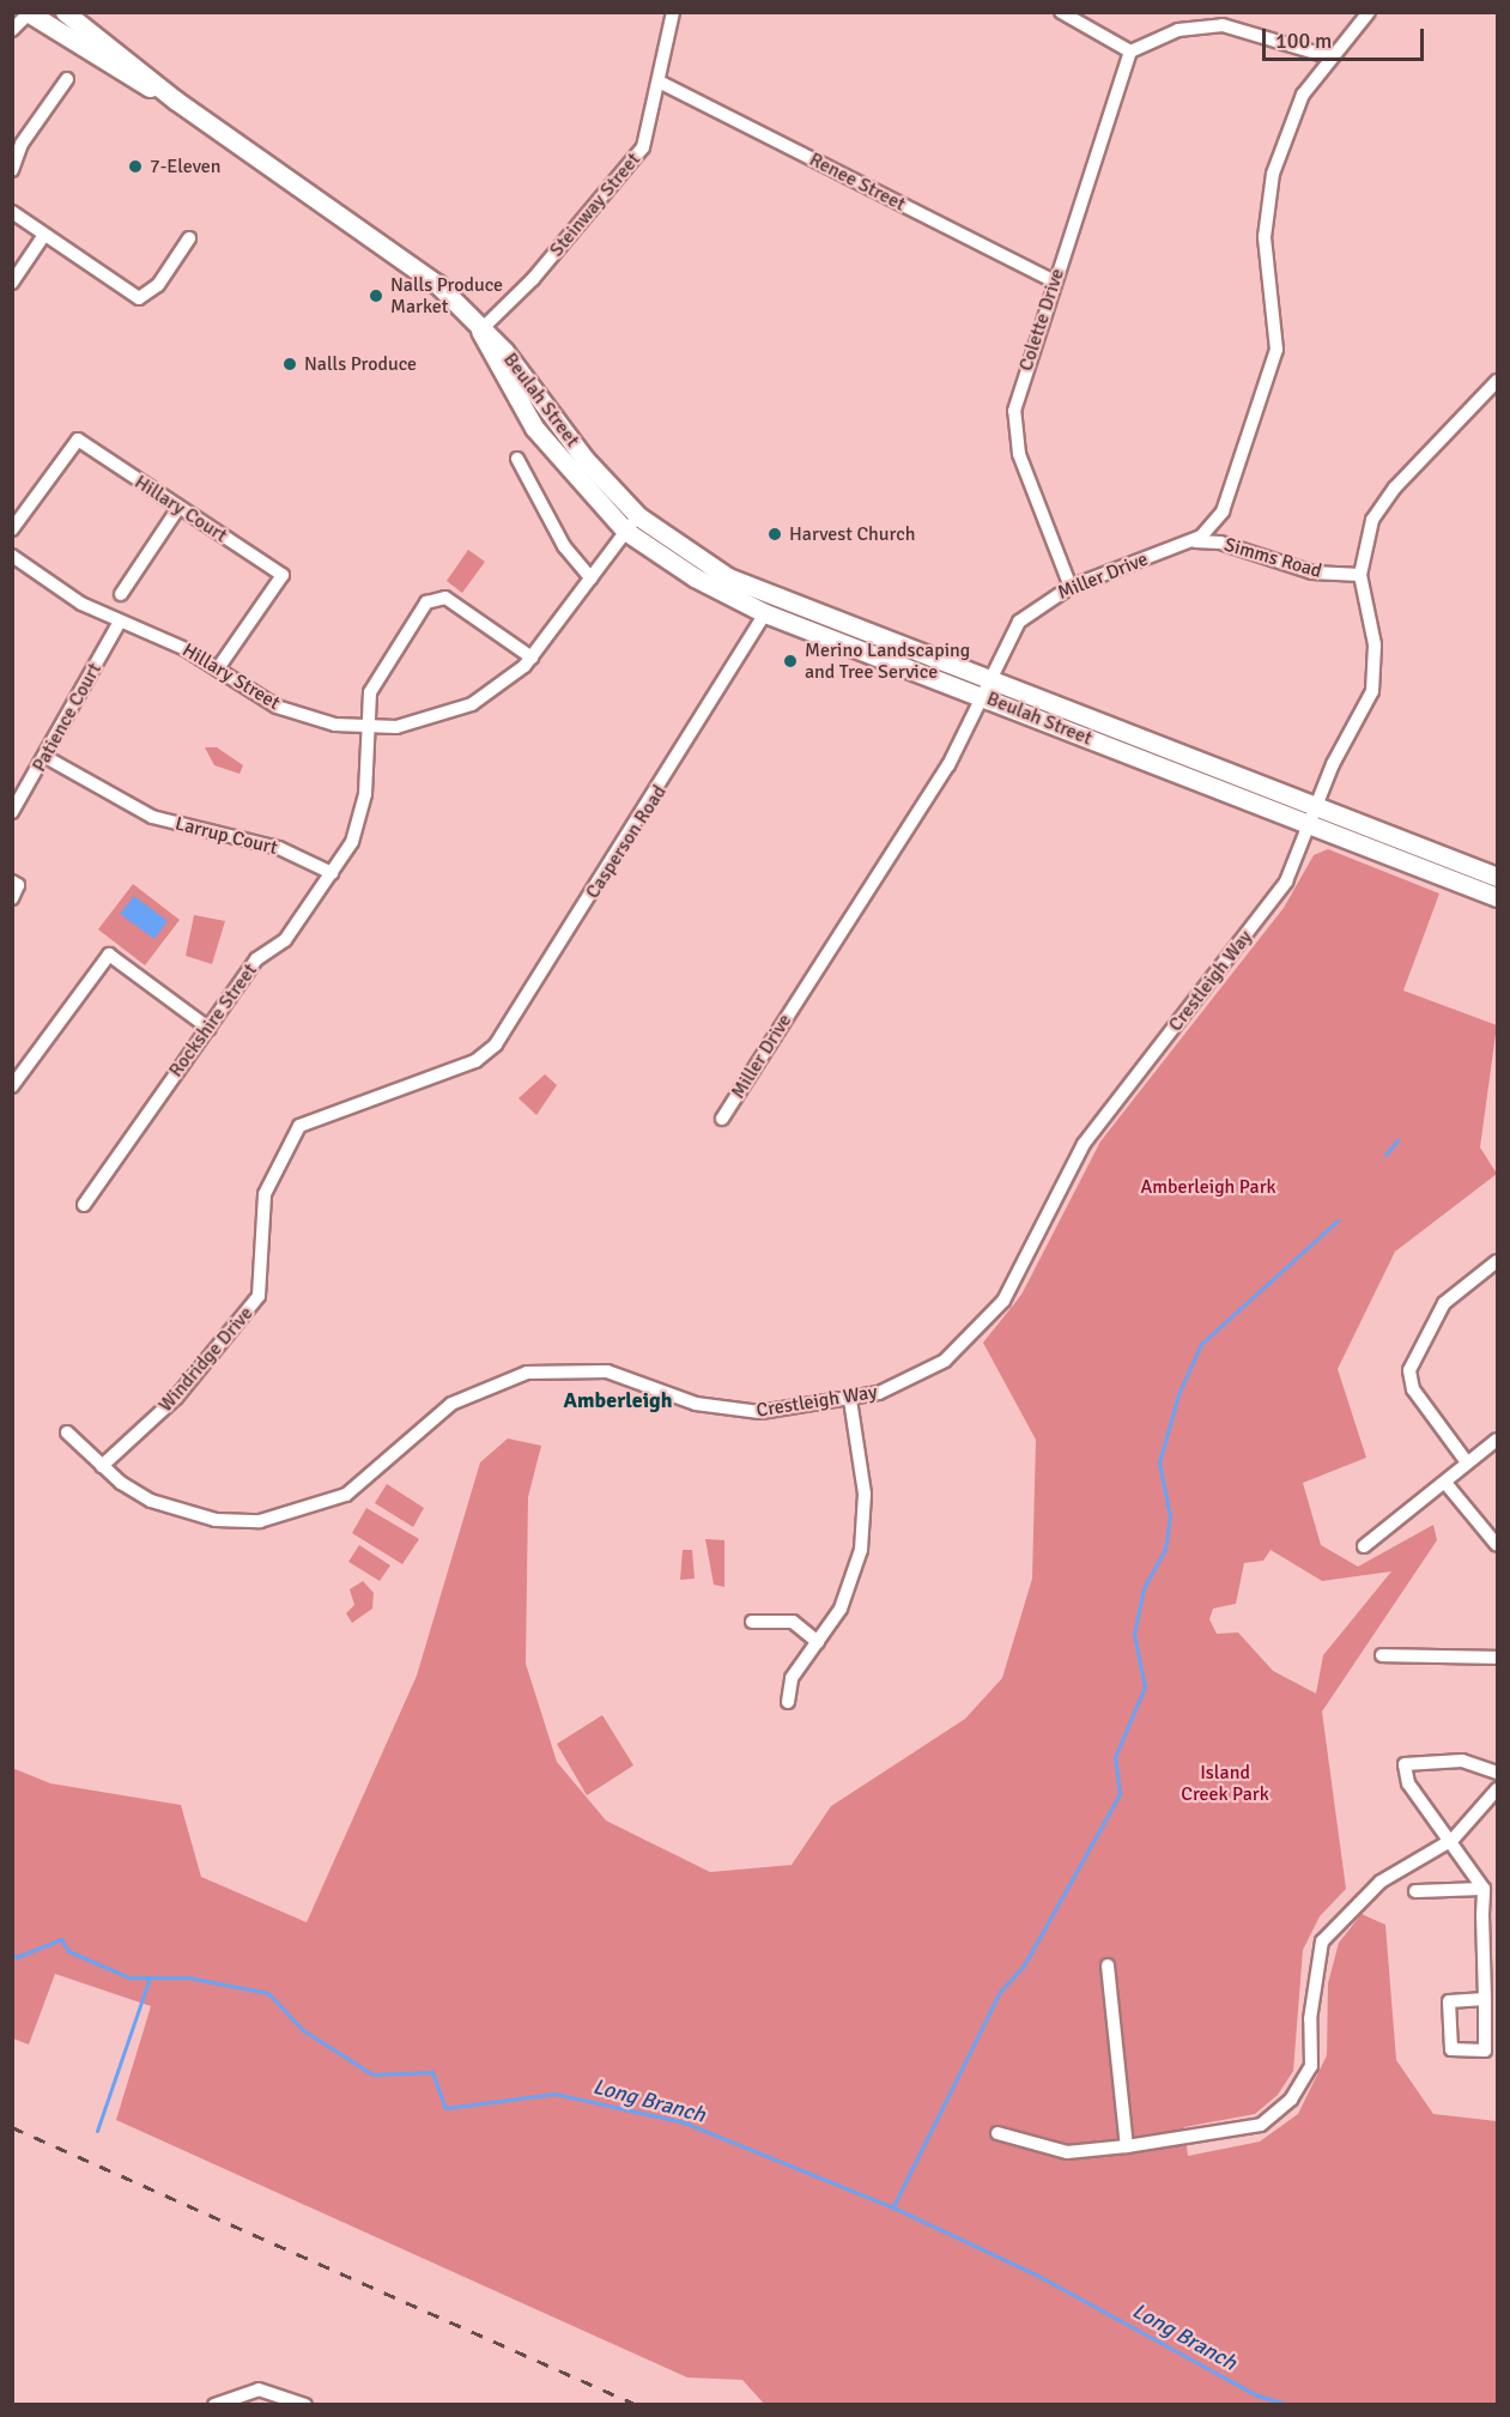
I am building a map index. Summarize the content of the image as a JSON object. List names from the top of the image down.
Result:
{
  "streets": {
    "main road": ["Beulah Street"],
    "street": [
      "Renee Street",
      "Steinway Street",
      "Colette Drive",
      "Hillary Court",
      "Simms Road",
      "Miller Drive",
      "Hillary Street",
      "Patience Court",
      "Larrup Court",
      "Casperson Road",
      "Crestleigh Way",
      "Rockshire Street",
      "Windridge Drive"
    ]
  },
  "crossings": [
    ["Renee Street", "Steinway Street"],
    ["Renee Street", "Colette Drive"],
    ["Steinway Street", "Beulah Street"],
    ["Colette Drive", "Miller Drive"],
    ["Beulah Street", "Miller Drive"],
    ["Beulah Street", "Hillary Street"],
    ["Beulah Street", "Casperson Road"],
    ["Beulah Street", "Crestleigh Way"],
    ["Hillary Court", "Hillary Street"],
    ["Simms Road", "Miller Drive"],
    ["Simms Road", "Crestleigh Way"],
    ["Hillary Street", "Patience Court"],
    ["Hillary Street", "Rockshire Street"],
    ["Patience Court", "Larrup Court"],
    ["Larrup Court", "Rockshire Street"],
    ["Casperson Road", "Windridge Drive"],
    ["Crestleigh Way", "Windridge Drive"]
  ],
  "districts": ["Amberleigh"],
  "water": ["Long Branch"],
  "parks": ["Amberleigh Park", "Island Creek Park"],
  "places": [
    "7-Eleven",
    "Nalls Produce Market",
    "Nalls Produce",
    "Harvest Church",
    "Merino Landscaping and Tree Service"
  ],
  "scale_bar": "100 m"
}
